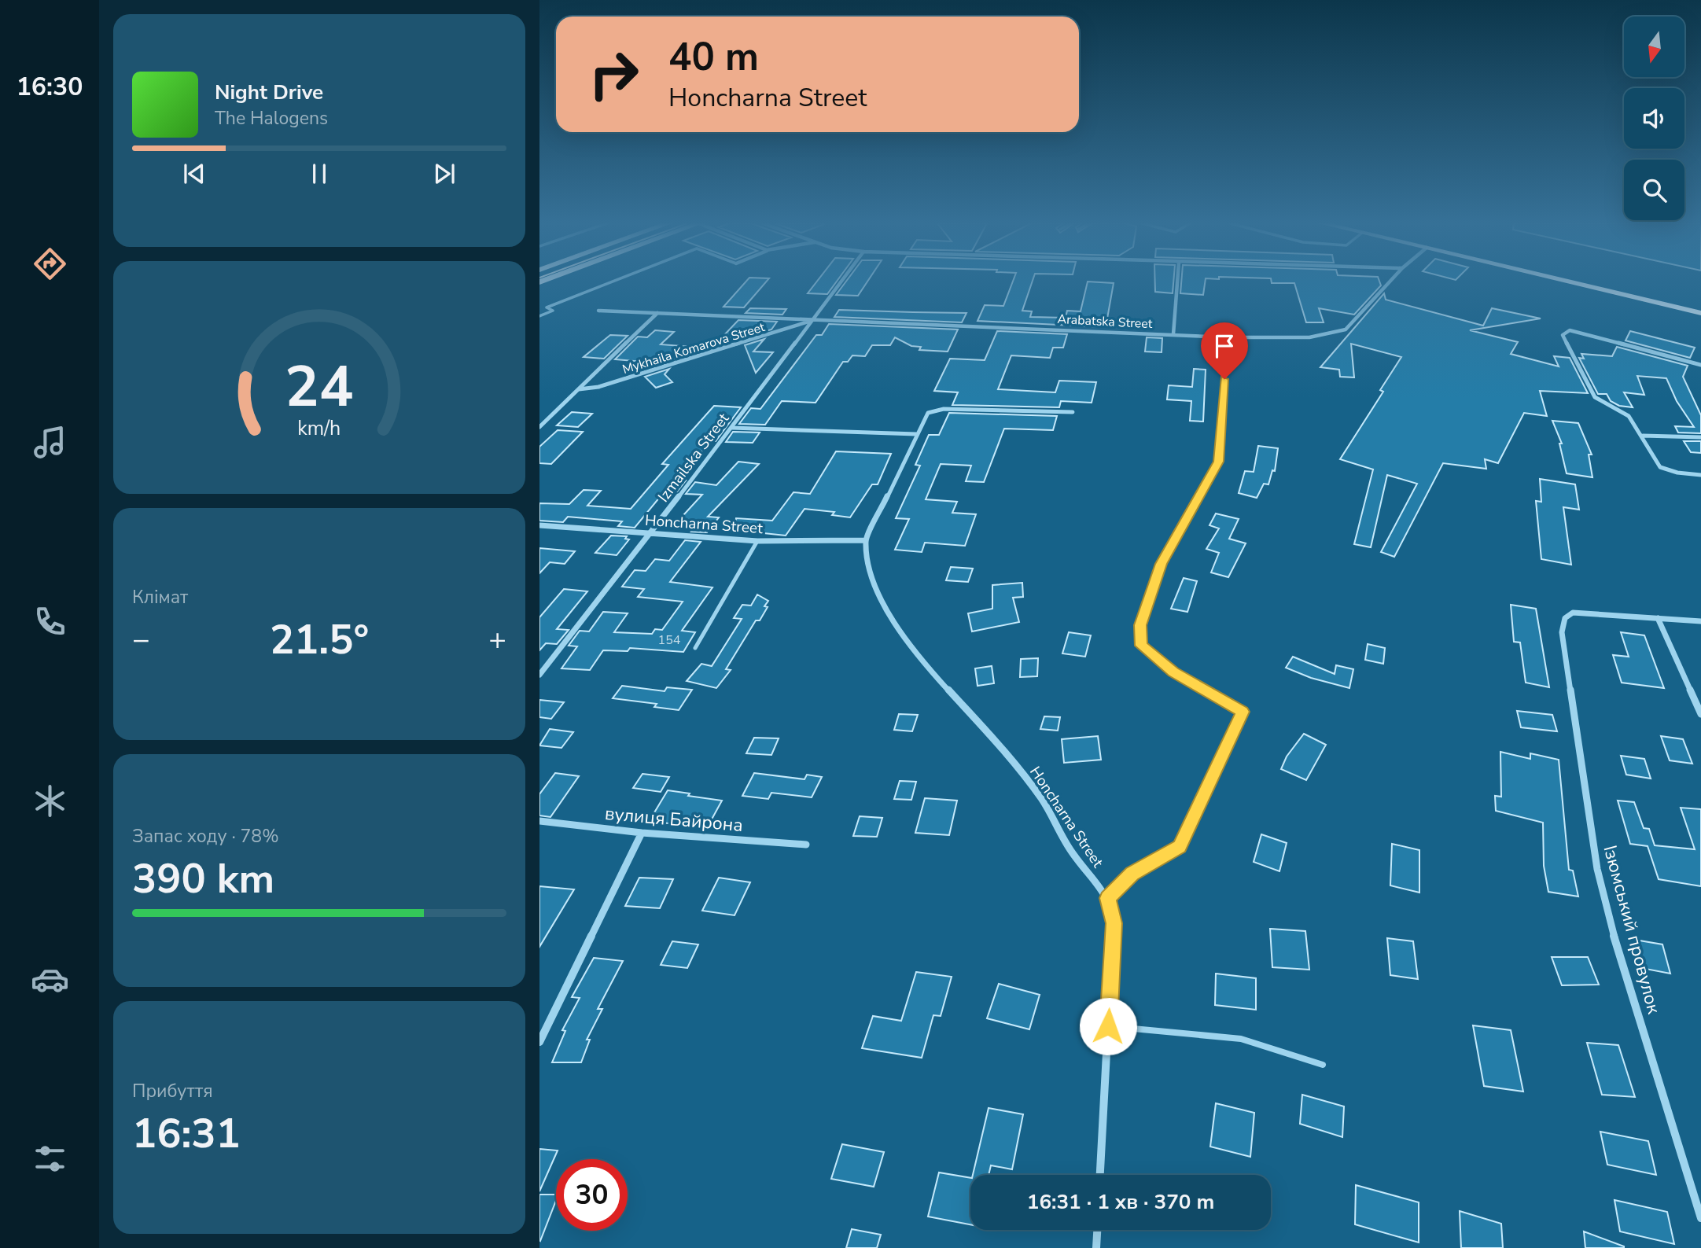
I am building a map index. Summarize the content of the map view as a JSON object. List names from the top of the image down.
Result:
{
  "streets": {
    "street": [
      "Arabatska Street",
      "Mykhaila Komarova Street",
      "Izmailska Street",
      "Honcharna Street",
      "вулиця Байрона",
      "Ізюмський провулок"
    ]
  },
  "crossings": [
    ["Arabatska Street", "Mykhaila Komarova Street"],
    ["Arabatska Street", "Izmailska Street"],
    ["Mykhaila Komarova Street", "Izmailska Street"],
    ["Izmailska Street", "Honcharna Street"]
  ],
  "house_numbers": ["154"],
  "north": "bottom",
  "page": {
    "tabs": "16:30",
    "turn": ["40 m", "Honcharna Street"],
    "song": ["Night Drive", "The Halogens"],
    "tile": [
      "Клімат",
      ["Запас ходу · 78%", "390 km"],
      ["Прибуття", "16:31"]
    ],
    "heat": ["−", "21.5°", "+"],
    "limit": "30",
    "trip": "16:31 · 1 хв · 370 m",
    "gauge": ["24", "km/h"]
  }
}
